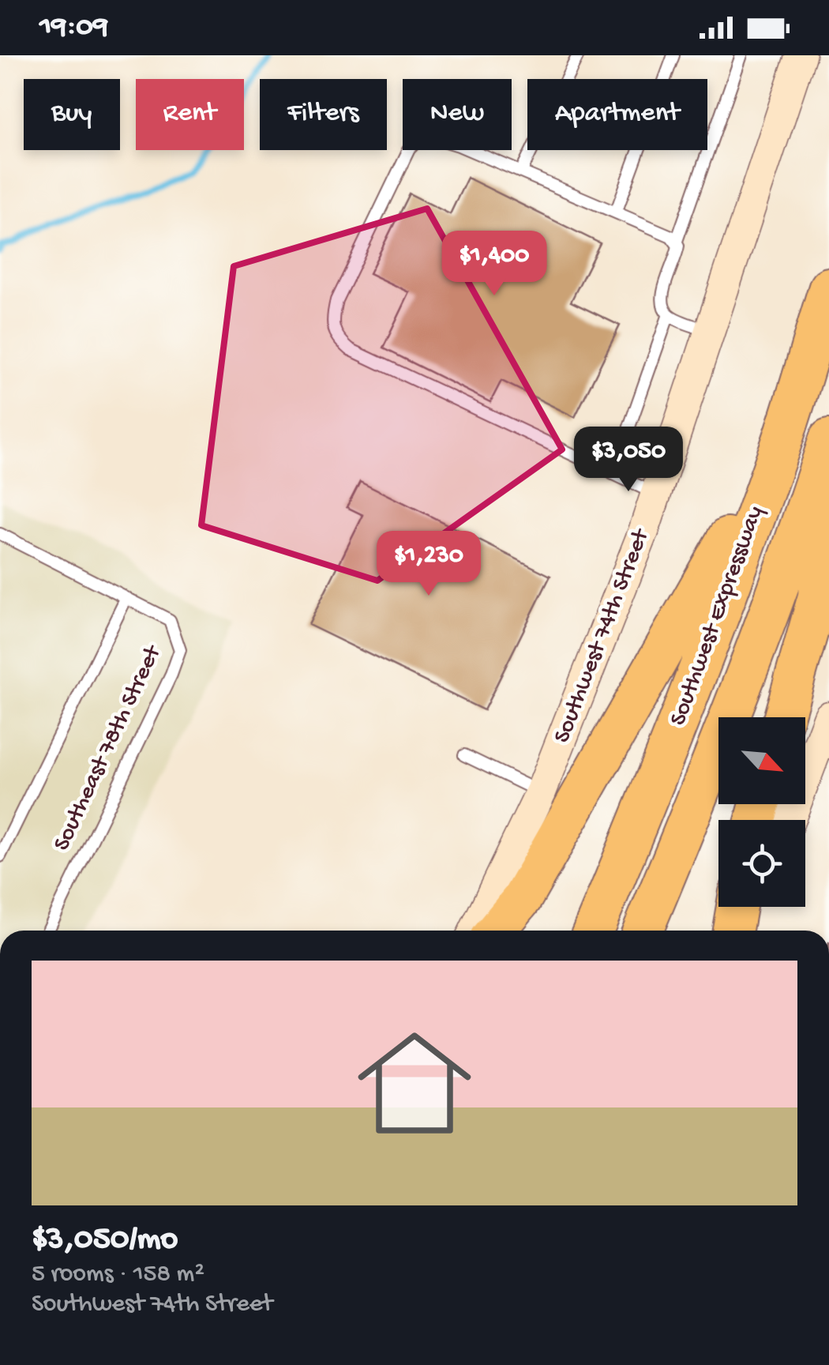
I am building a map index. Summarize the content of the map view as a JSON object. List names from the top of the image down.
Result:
{
  "streets": {
    "highway": ["Southwest Expressway"],
    "main road": ["Southwest 74th Street"],
    "lane": ["Southeast 78th Street"]
  },
  "north": "bottom right",
  "page": {
    "status": "19:09",
    "chip": [
      "Buy",
      "Rent",
      "Filters",
      "New",
      "Apartment"
    ],
    "price": ["$1,400", "$3,050", "$1,230"],
    "list": [
      {
        "name": "$3,050/mo",
        "note": "5 rooms · 158 m² · Southwest 74th Street"
      }
    ]
  }
}
